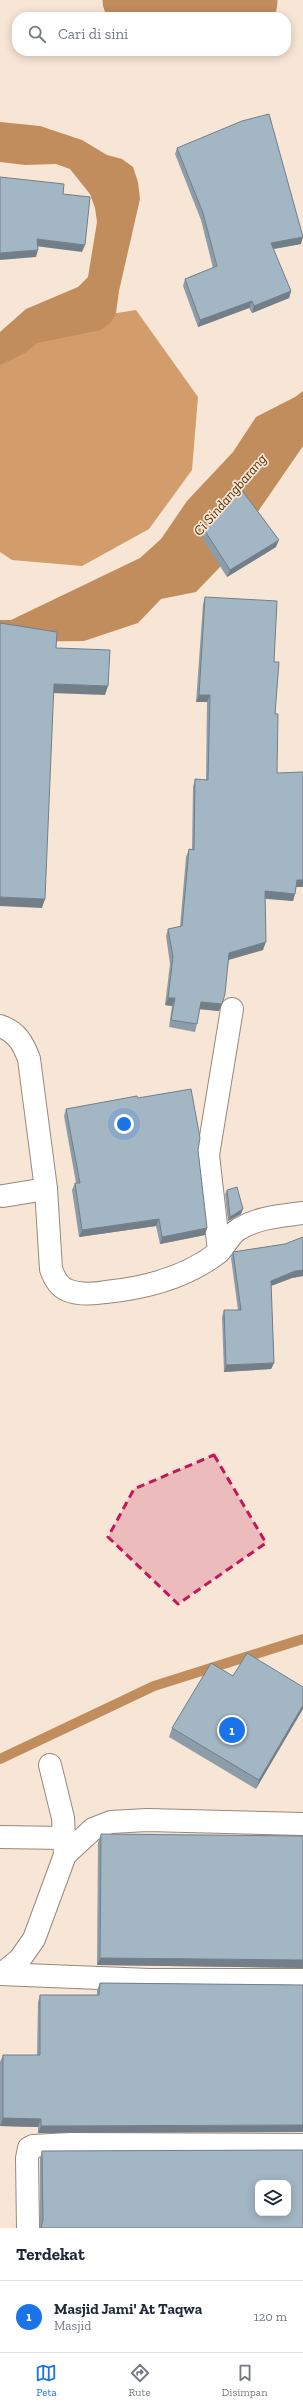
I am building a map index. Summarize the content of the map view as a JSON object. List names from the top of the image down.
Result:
{
  "water": ["Ci Sindangbarang"],
  "page": {
    "search": "Cari di sini",
    "pins": "1",
    "heading": "Terdekat",
    "list": [
      {
        "mark": "1",
        "name": "Masjid Jami' At Taqwa",
        "note": "Masjid",
        "value": "120 m"
      }
    ],
    "nav": ["Peta", "Rute", "Disimpan"]
  }
}
